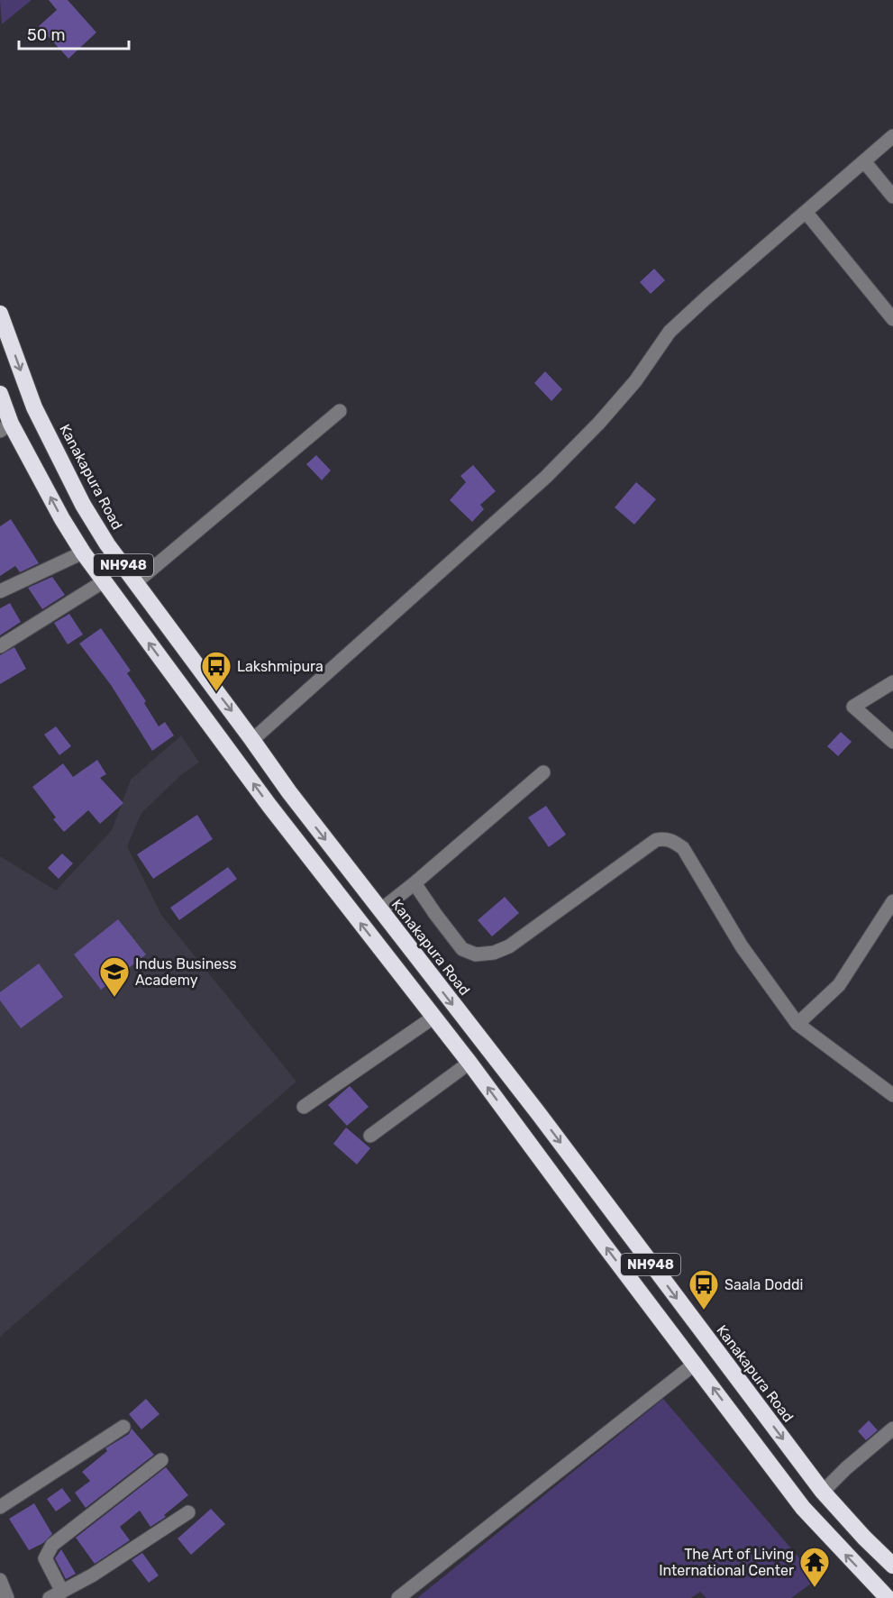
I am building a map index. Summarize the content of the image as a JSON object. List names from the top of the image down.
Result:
{
  "streets": {
    "highway": ["Kanakapura Road", "NH948"]
  },
  "places": {
    "bus stop": ["Lakshmipura", "Saala Doddi"],
    "school or university": ["Indus Business Academy"],
    "temple": ["The Art of Living International Center"]
  },
  "scale_bar": "50 m"
}
